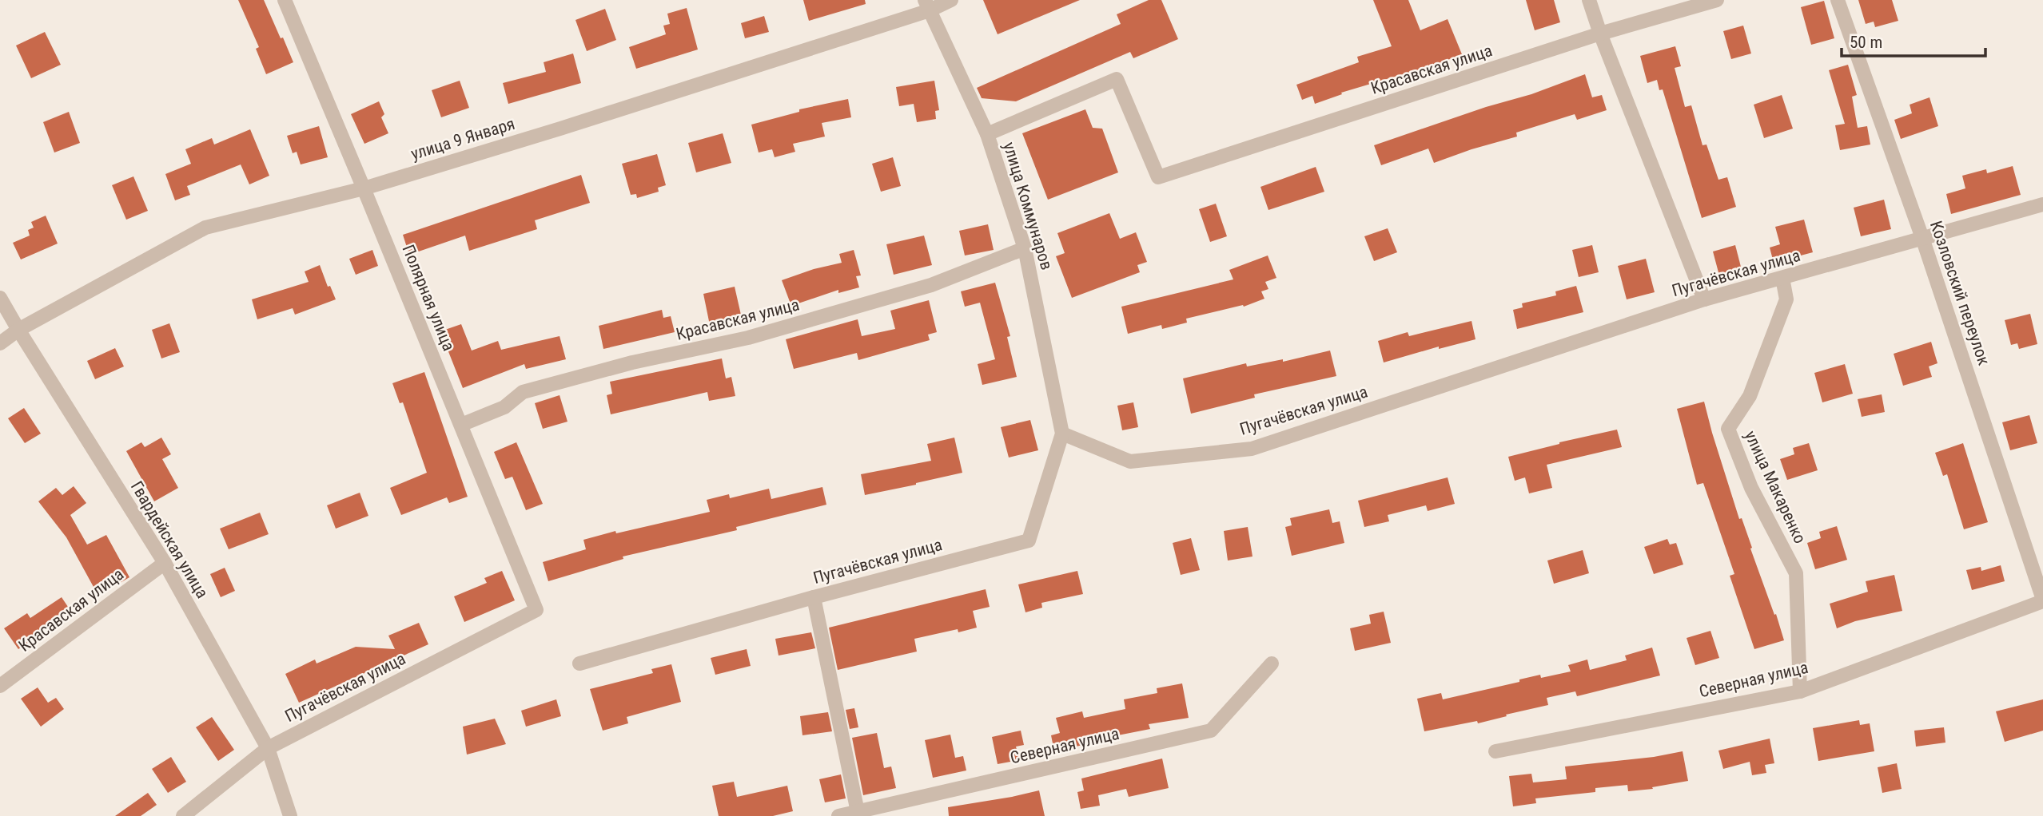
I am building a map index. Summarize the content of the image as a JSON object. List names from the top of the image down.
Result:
{
  "streets": {
    "street": [
      "Красавская улица",
      "улица 9 Января",
      "улица Коммунаров",
      "Пугачёвская улица",
      "Козловский переулок",
      "Полярная улица",
      "улица Макаренко",
      "Гвардейская улица",
      "Северная улица"
    ]
  },
  "crossings": [
    ["Красавская улица", "улица Коммунаров"],
    ["Красавская улица", "Полярная улица"],
    ["Красавская улица", "Гвардейская улица"],
    ["улица 9 Января", "улица Коммунаров"],
    ["улица 9 Января", "Полярная улица"],
    ["улица 9 Января", "Гвардейская улица"],
    ["улица Коммунаров", "Пугачёвская улица"],
    ["Пугачёвская улица", "Козловский переулок"],
    ["Пугачёвская улица", "Полярная улица"],
    ["Пугачёвская улица", "улица Макаренко"],
    ["Пугачёвская улица", "Гвардейская улица"],
    ["Козловский переулок", "Северная улица"],
    ["улица Макаренко", "Северная улица"]
  ],
  "scale_bar": "50 m"
}
